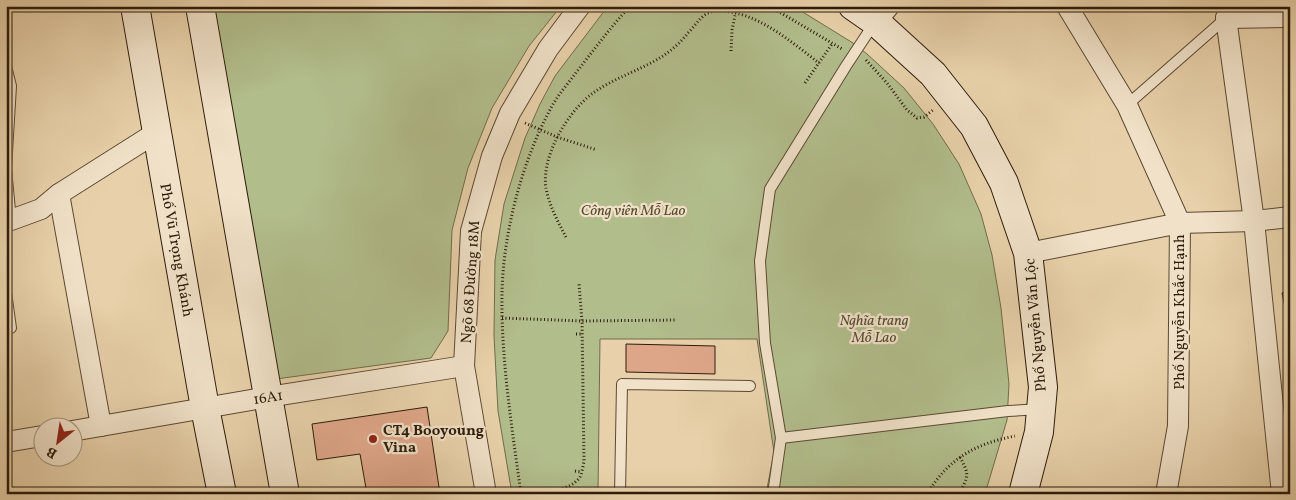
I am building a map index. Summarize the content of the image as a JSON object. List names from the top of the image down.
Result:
{
  "streets": {
    "main road": ["Phố Vũ Trọng Khánh", "Phố Nguyễn Văn Lộc"],
    "street": ["Ngõ 68 Đường 18M", "Phố Nguyễn Khắc Hạnh", "16A1"]
  },
  "crossings": [
    ["Phố Vũ Trọng Khánh", "16A1"],
    ["Ngõ 68 Đường 18M", "16A1"]
  ],
  "parks": ["Công viên Mỗ Lao", "Nghĩa trang Mỗ Lao"],
  "places": ["CT4 Booyoung Vina"],
  "north": "bottom left"
}
